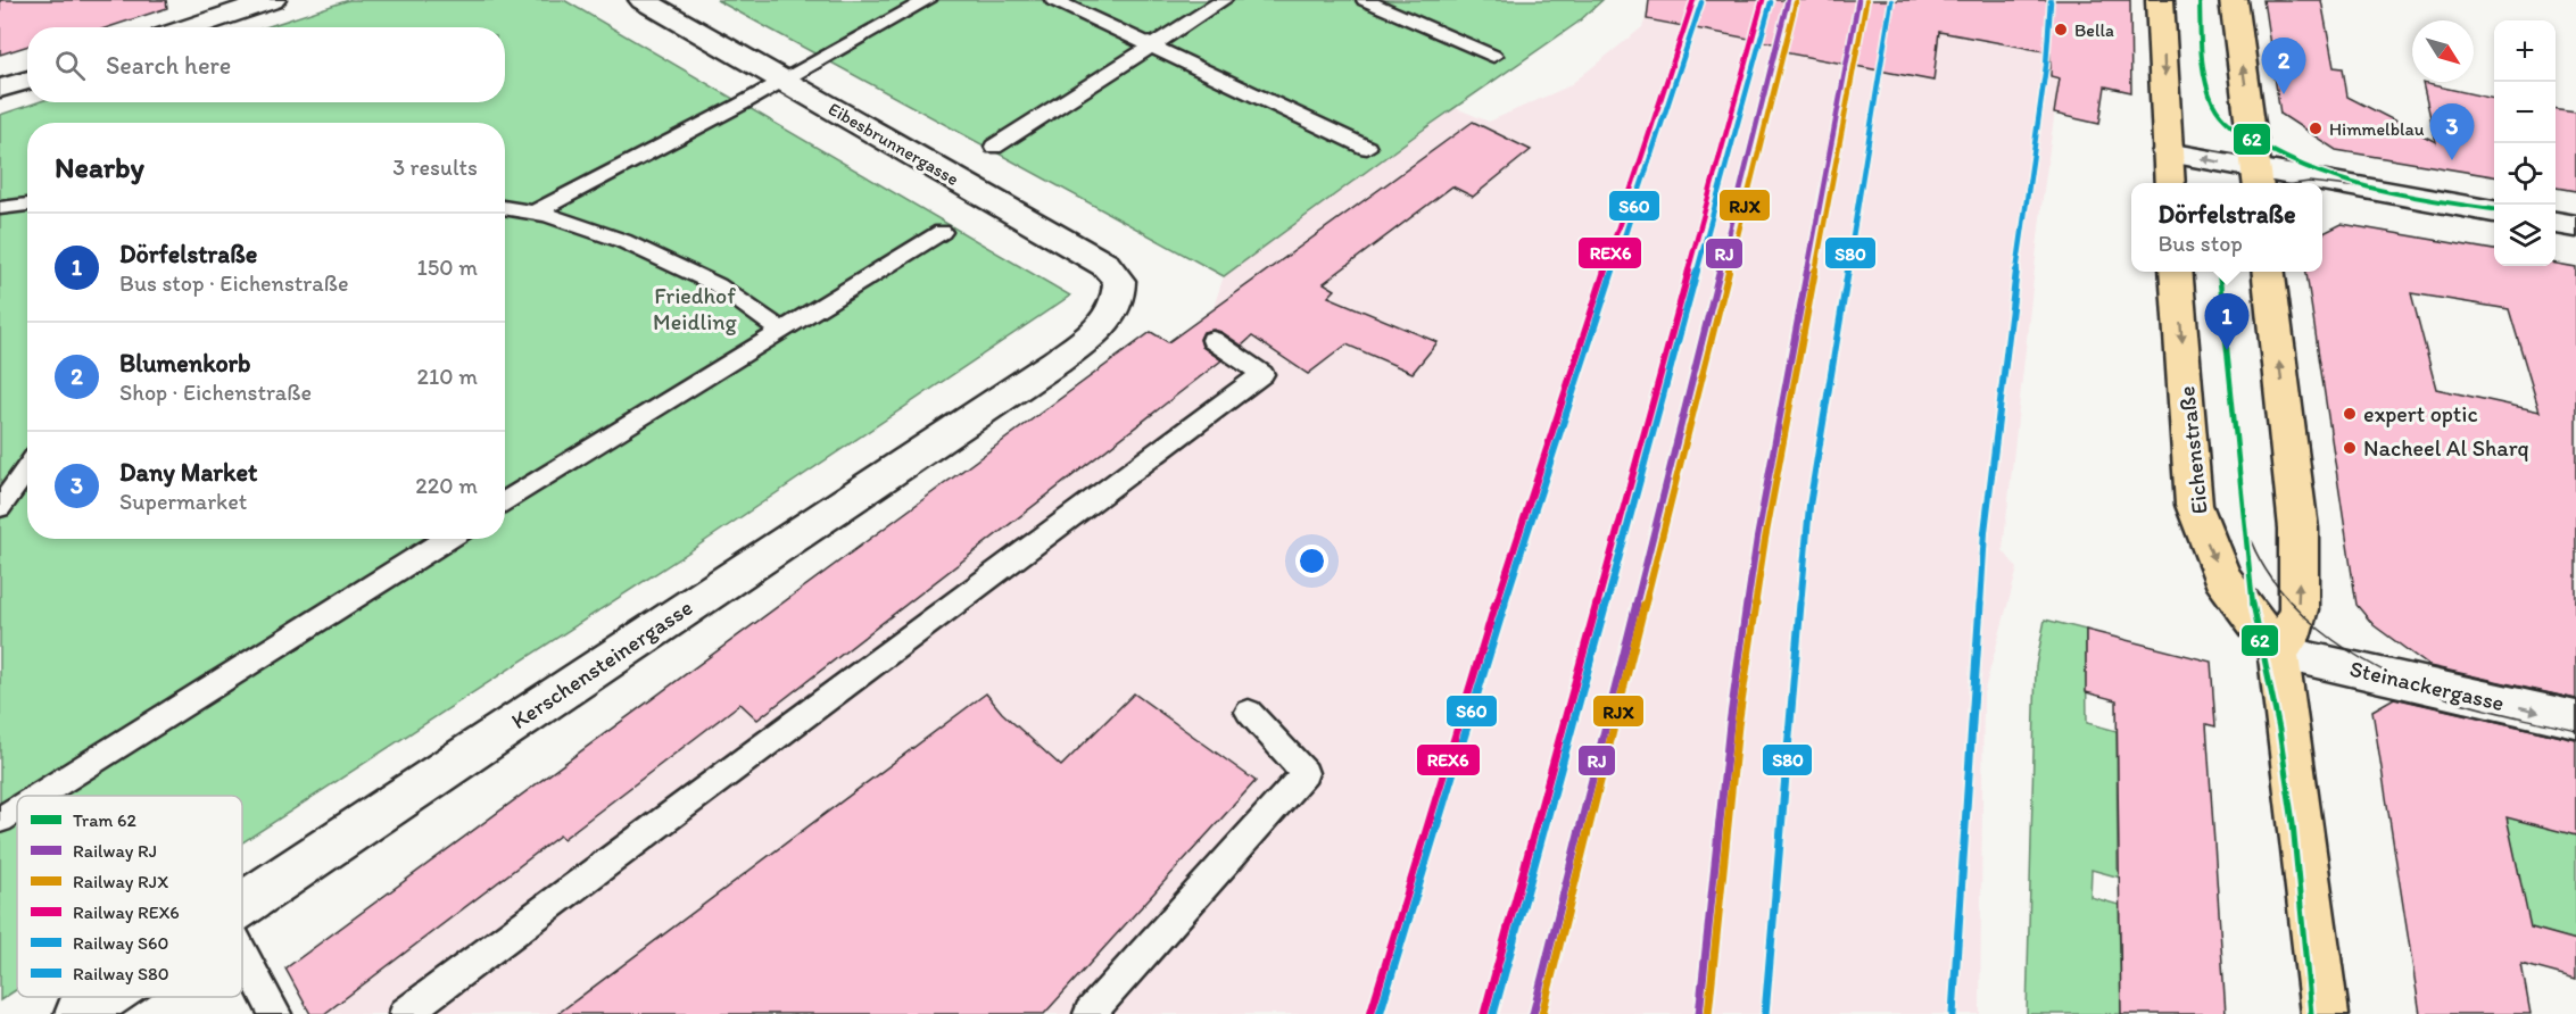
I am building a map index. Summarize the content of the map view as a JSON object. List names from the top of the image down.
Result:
{
  "streets": {
    "main road": ["Eichenstraße"],
    "street": ["Eibesbrunnergasse", "Kerschensteinergasse", "Steinackergasse"]
  },
  "crossings": [
    ["Eibesbrunnergasse", "Kerschensteinergasse"],
    ["Eichenstraße", "Steinackergasse"]
  ],
  "one_way": ["Steinackergasse"],
  "parks": ["Friedhof Meidling"],
  "places": [
    "Bella",
    "Himmelblau",
    "expert optic",
    "Nacheel Al Sharq"
  ],
  "lines": [
    "tram line 62",
    "rail line RJ",
    "rail line REX6",
    "rail line RJX",
    "rail line S80",
    "rail line S60"
  ],
  "legend": [
    "Tram 62",
    "Railway RJ",
    "Railway RJX",
    "Railway REX6",
    "Railway S60",
    "Railway S80"
  ],
  "north": "bottom right",
  "page": {
    "map_buttons": ["+", "−"],
    "search": "Search here",
    "pins": ["2", "3", "1"],
    "heading": ["Nearby", "3 results"],
    "popup": ["Dörfelstraße", "Bus stop"],
    "list": [
      {
        "mark": "1",
        "name": "Dörfelstraße",
        "note": "Bus stop · Eichenstraße",
        "value": "150 m"
      },
      {
        "mark": "2",
        "name": "Blumenkorb",
        "note": "Shop · Eichenstraße",
        "value": "210 m"
      },
      {
        "mark": "3",
        "name": "Dany Market",
        "note": "Supermarket",
        "value": "220 m"
      }
    ]
  }
}
